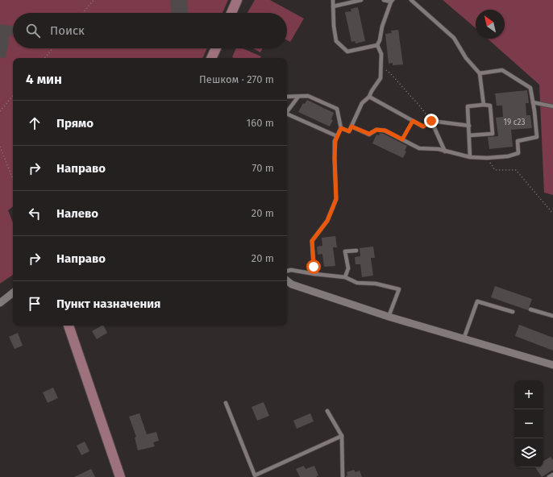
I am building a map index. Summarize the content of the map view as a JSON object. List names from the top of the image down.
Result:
{
  "house_numbers": ["19 с23"],
  "north": "top left",
  "page": {
    "search": "Поиск",
    "heading": ["4 мин", "Пешком · 270 m"],
    "list": [
      ["Прямо", "160 m"],
      ["Направо", "70 m"],
      ["Налево", "20 m"],
      ["Направо", "20 m"],
      "Пункт назначения"
    ],
    "map_buttons": ["+", "−"]
  }
}
